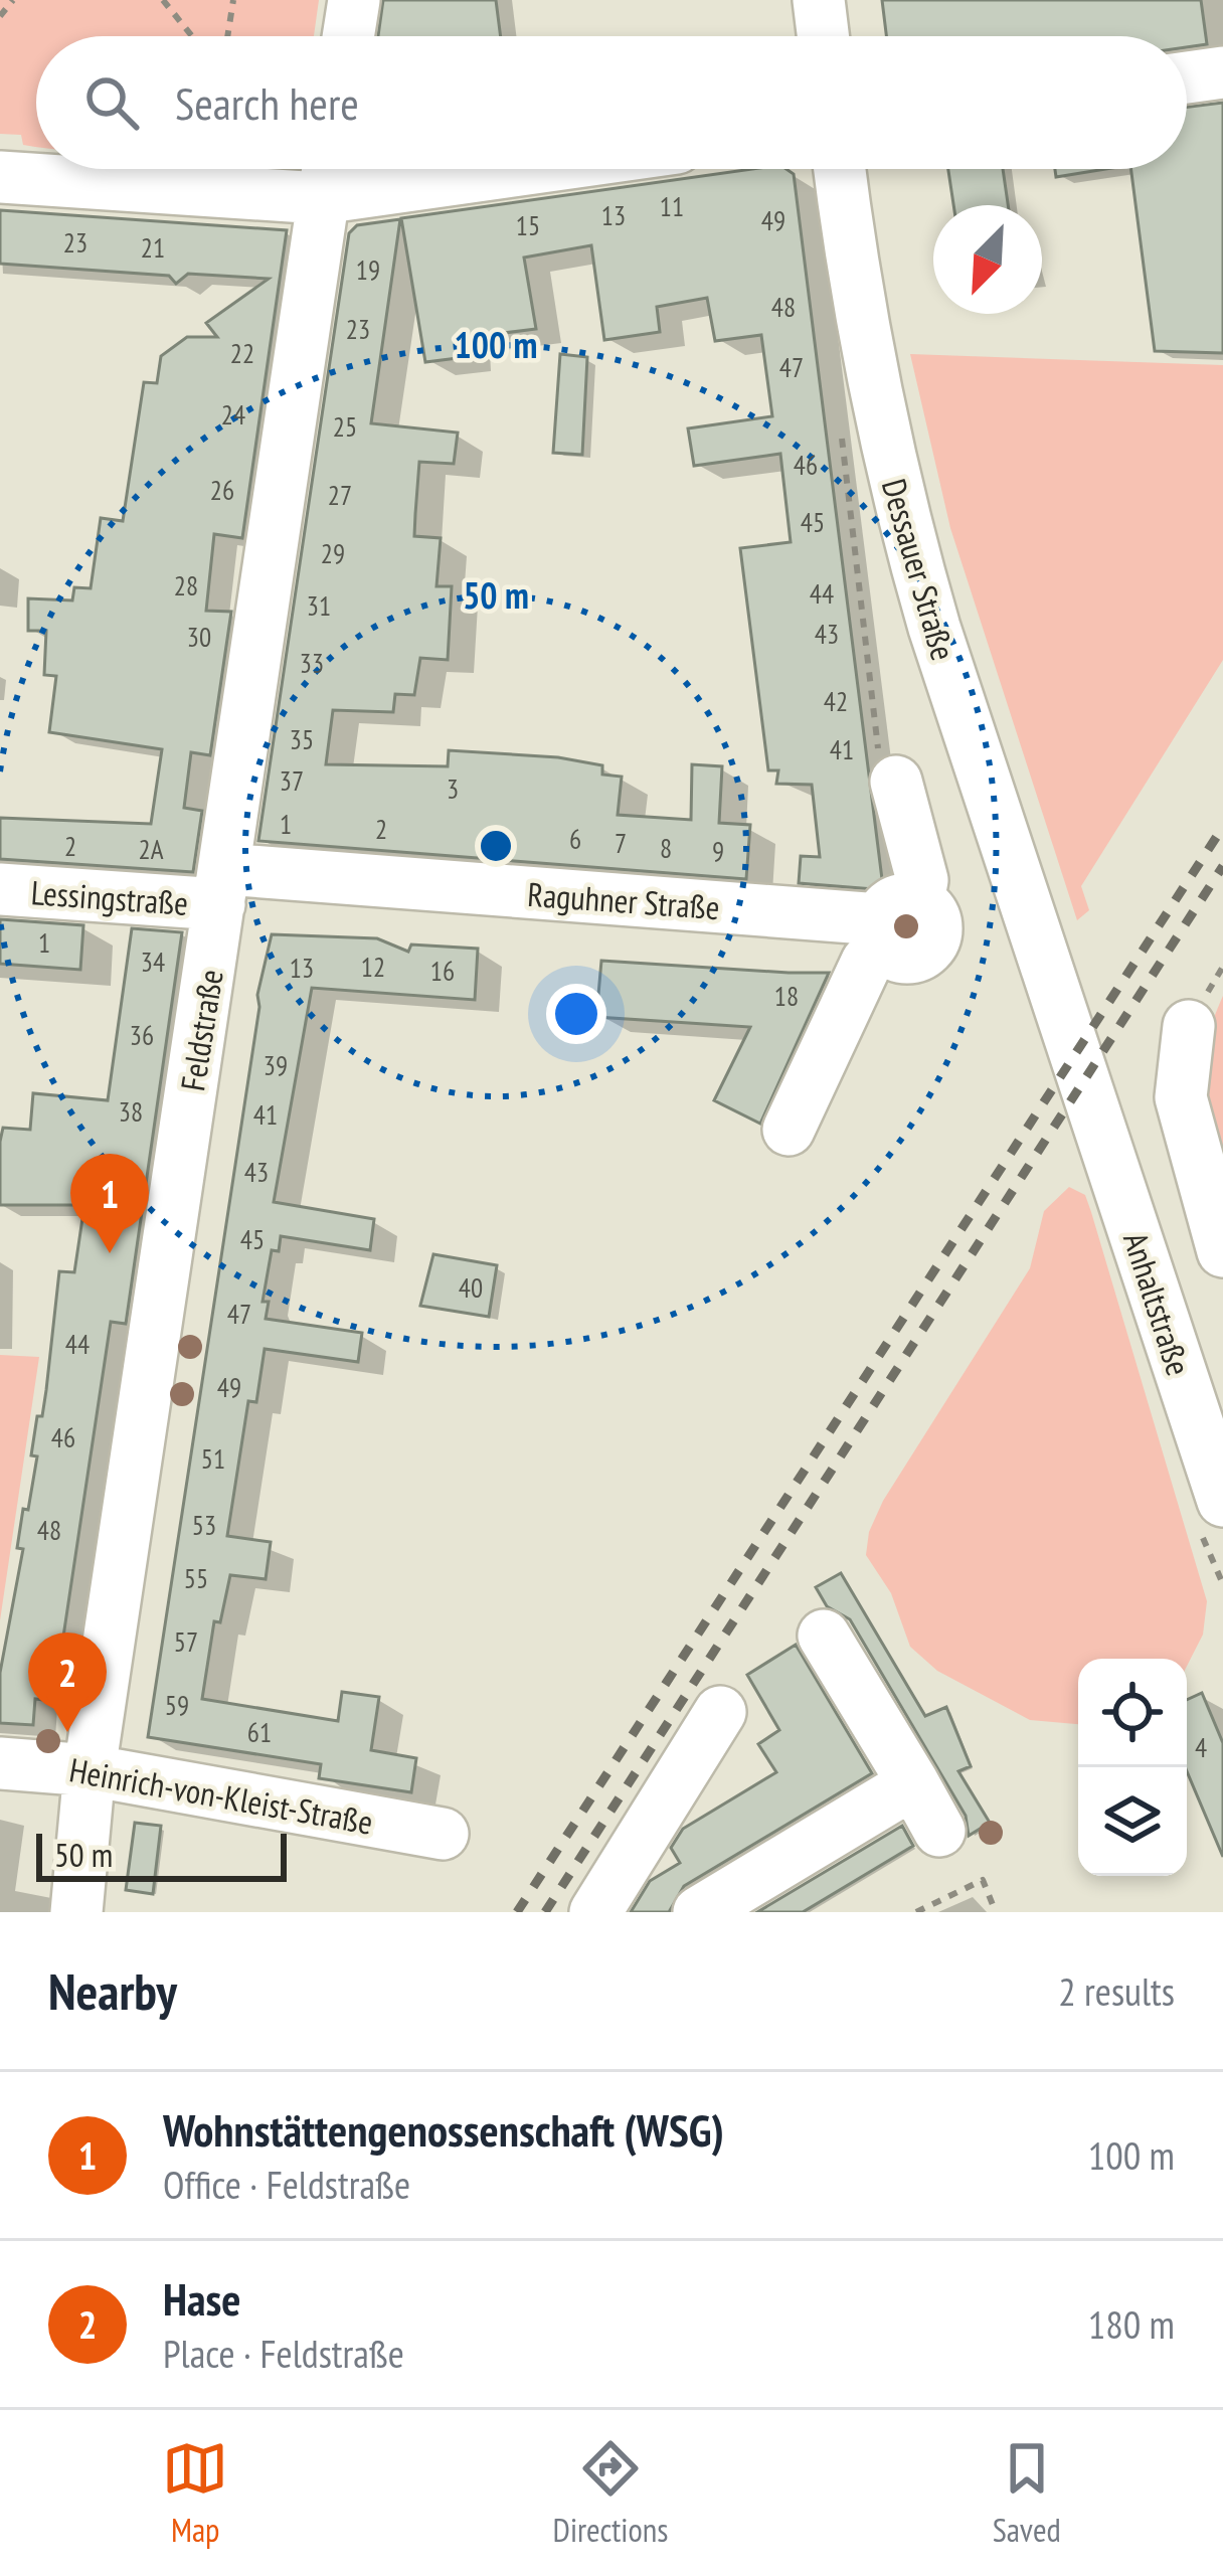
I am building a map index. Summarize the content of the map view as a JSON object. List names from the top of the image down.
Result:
{
  "streets": {
    "street": [
      "Dessauer Straße",
      "Lessingstraße",
      "Raguhner Straße",
      "Feldstraße",
      "Anhaltstraße",
      "Heinrich-von-Kleist-Straße"
    ]
  },
  "crossings": [
    ["Dessauer Straße", "Anhaltstraße"],
    ["Lessingstraße", "Raguhner Straße"],
    ["Lessingstraße", "Feldstraße"],
    ["Raguhner Straße", "Feldstraße"],
    ["Feldstraße", "Heinrich-von-Kleist-Straße"]
  ],
  "house_numbers": [
    "11",
    "13",
    "49",
    "15",
    "23",
    "21",
    "19",
    "48",
    "23",
    "22",
    "47",
    "24",
    "25",
    "46",
    "26",
    "27",
    "45",
    "29",
    "28",
    "44",
    "31",
    "43",
    "30",
    "33",
    "42",
    "35",
    "41",
    "37",
    "3",
    "1",
    "2",
    "6",
    "7",
    "2",
    "8",
    "2A",
    "9",
    "1",
    "34",
    "12",
    "13",
    "16",
    "18",
    "36",
    "39",
    "38",
    "41",
    "43",
    "45",
    "40",
    "47",
    "44",
    "49",
    "46",
    "51",
    "53",
    "48",
    "55",
    "57",
    "59",
    "61",
    "4"
  ],
  "scale_bar": "50 m",
  "north": "bottom left",
  "page": {
    "search": "Search here",
    "pins": ["1", "2"],
    "scale": "50 m",
    "heading": ["Nearby", "2 results"],
    "list": [
      {
        "mark": "1",
        "name": "Wohnstättengenossenschaft (WSG)",
        "note": "Office · Feldstraße",
        "value": "100 m"
      },
      {
        "mark": "2",
        "name": "Hase",
        "note": "Place · Feldstraße",
        "value": "180 m"
      }
    ],
    "nav": ["Map", "Directions", "Saved"]
  },
  "rings": ["100 m", "50 m"]
}
